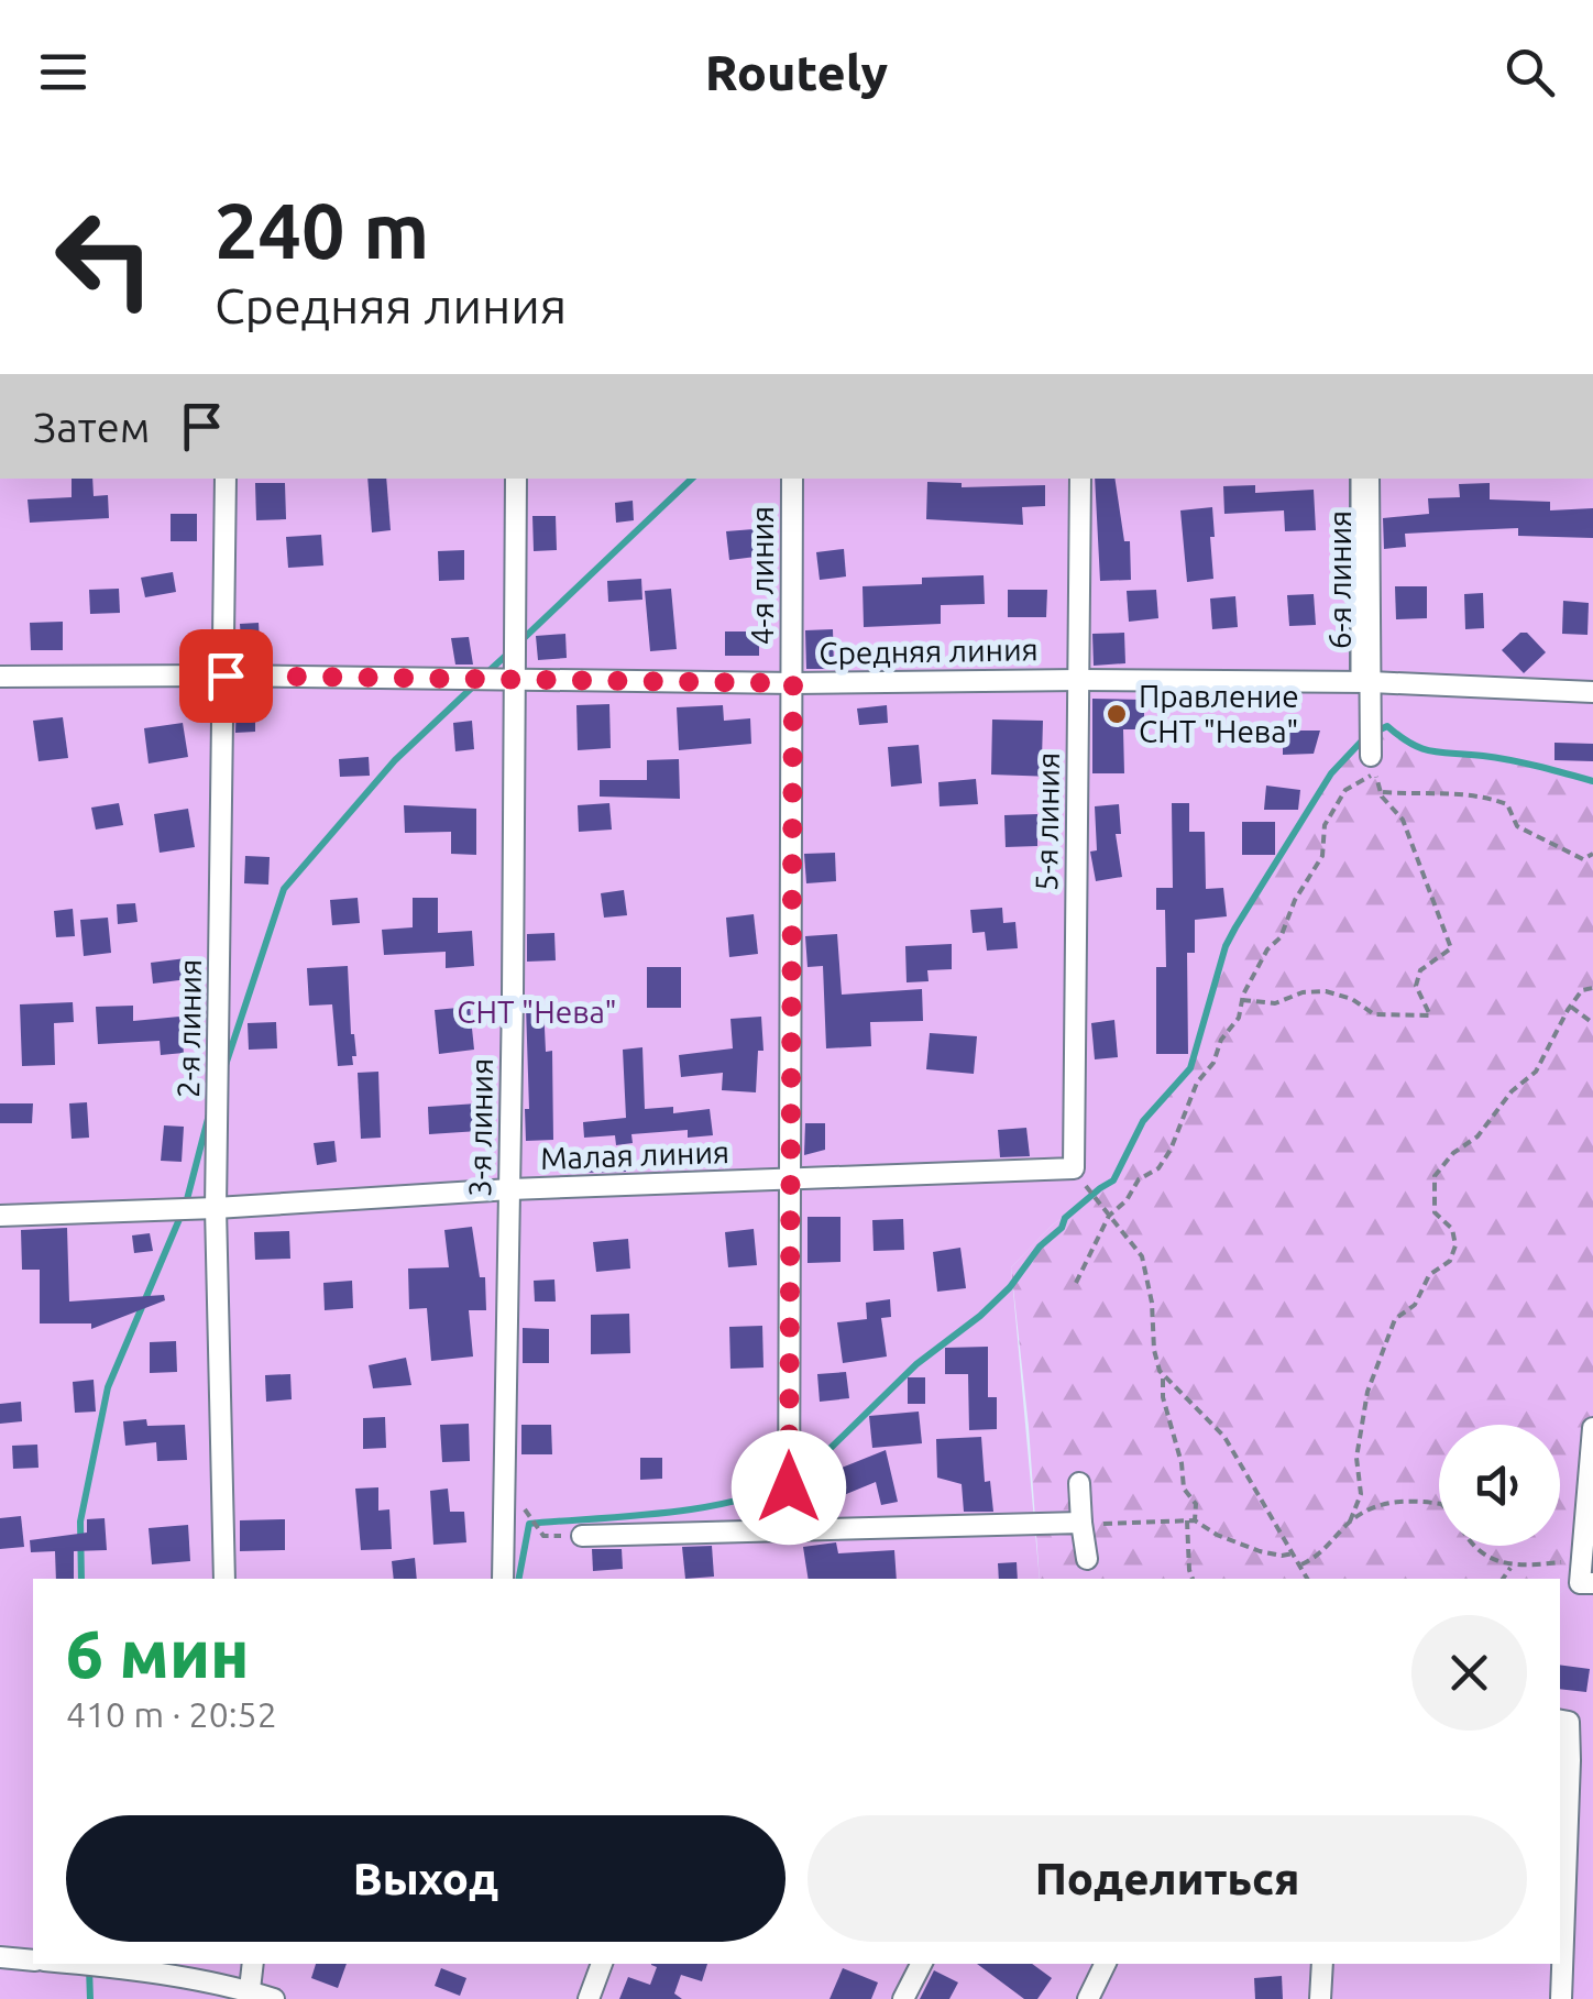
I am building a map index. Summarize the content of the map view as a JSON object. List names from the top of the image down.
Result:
{
  "streets": {
    "street": [
      "4-я линия",
      "6-я линия",
      "Средняя линия",
      "5-я линия",
      "2-я линия",
      "3-я линия",
      "Малая линия"
    ]
  },
  "crossings": [
    ["4-я линия", "Средняя линия"],
    ["4-я линия", "Малая линия"],
    ["6-я линия", "Средняя линия"],
    ["Средняя линия", "5-я линия"],
    ["Средняя линия", "2-я линия"],
    ["Средняя линия", "3-я линия"],
    ["5-я линия", "Малая линия"],
    ["2-я линия", "Малая линия"],
    ["3-я линия", "Малая линия"]
  ],
  "parks": ["СНТ \"Нева\""],
  "places": ["Правление СНТ \"Нева\""],
  "page": {
    "header": "Routely",
    "turn": ["240 m", "Средняя линия"],
    "then": "Затем",
    "heading": ["6 мин", "410 m · 20:52"],
    "buttons": ["Выход", "Поделиться"]
  }
}
